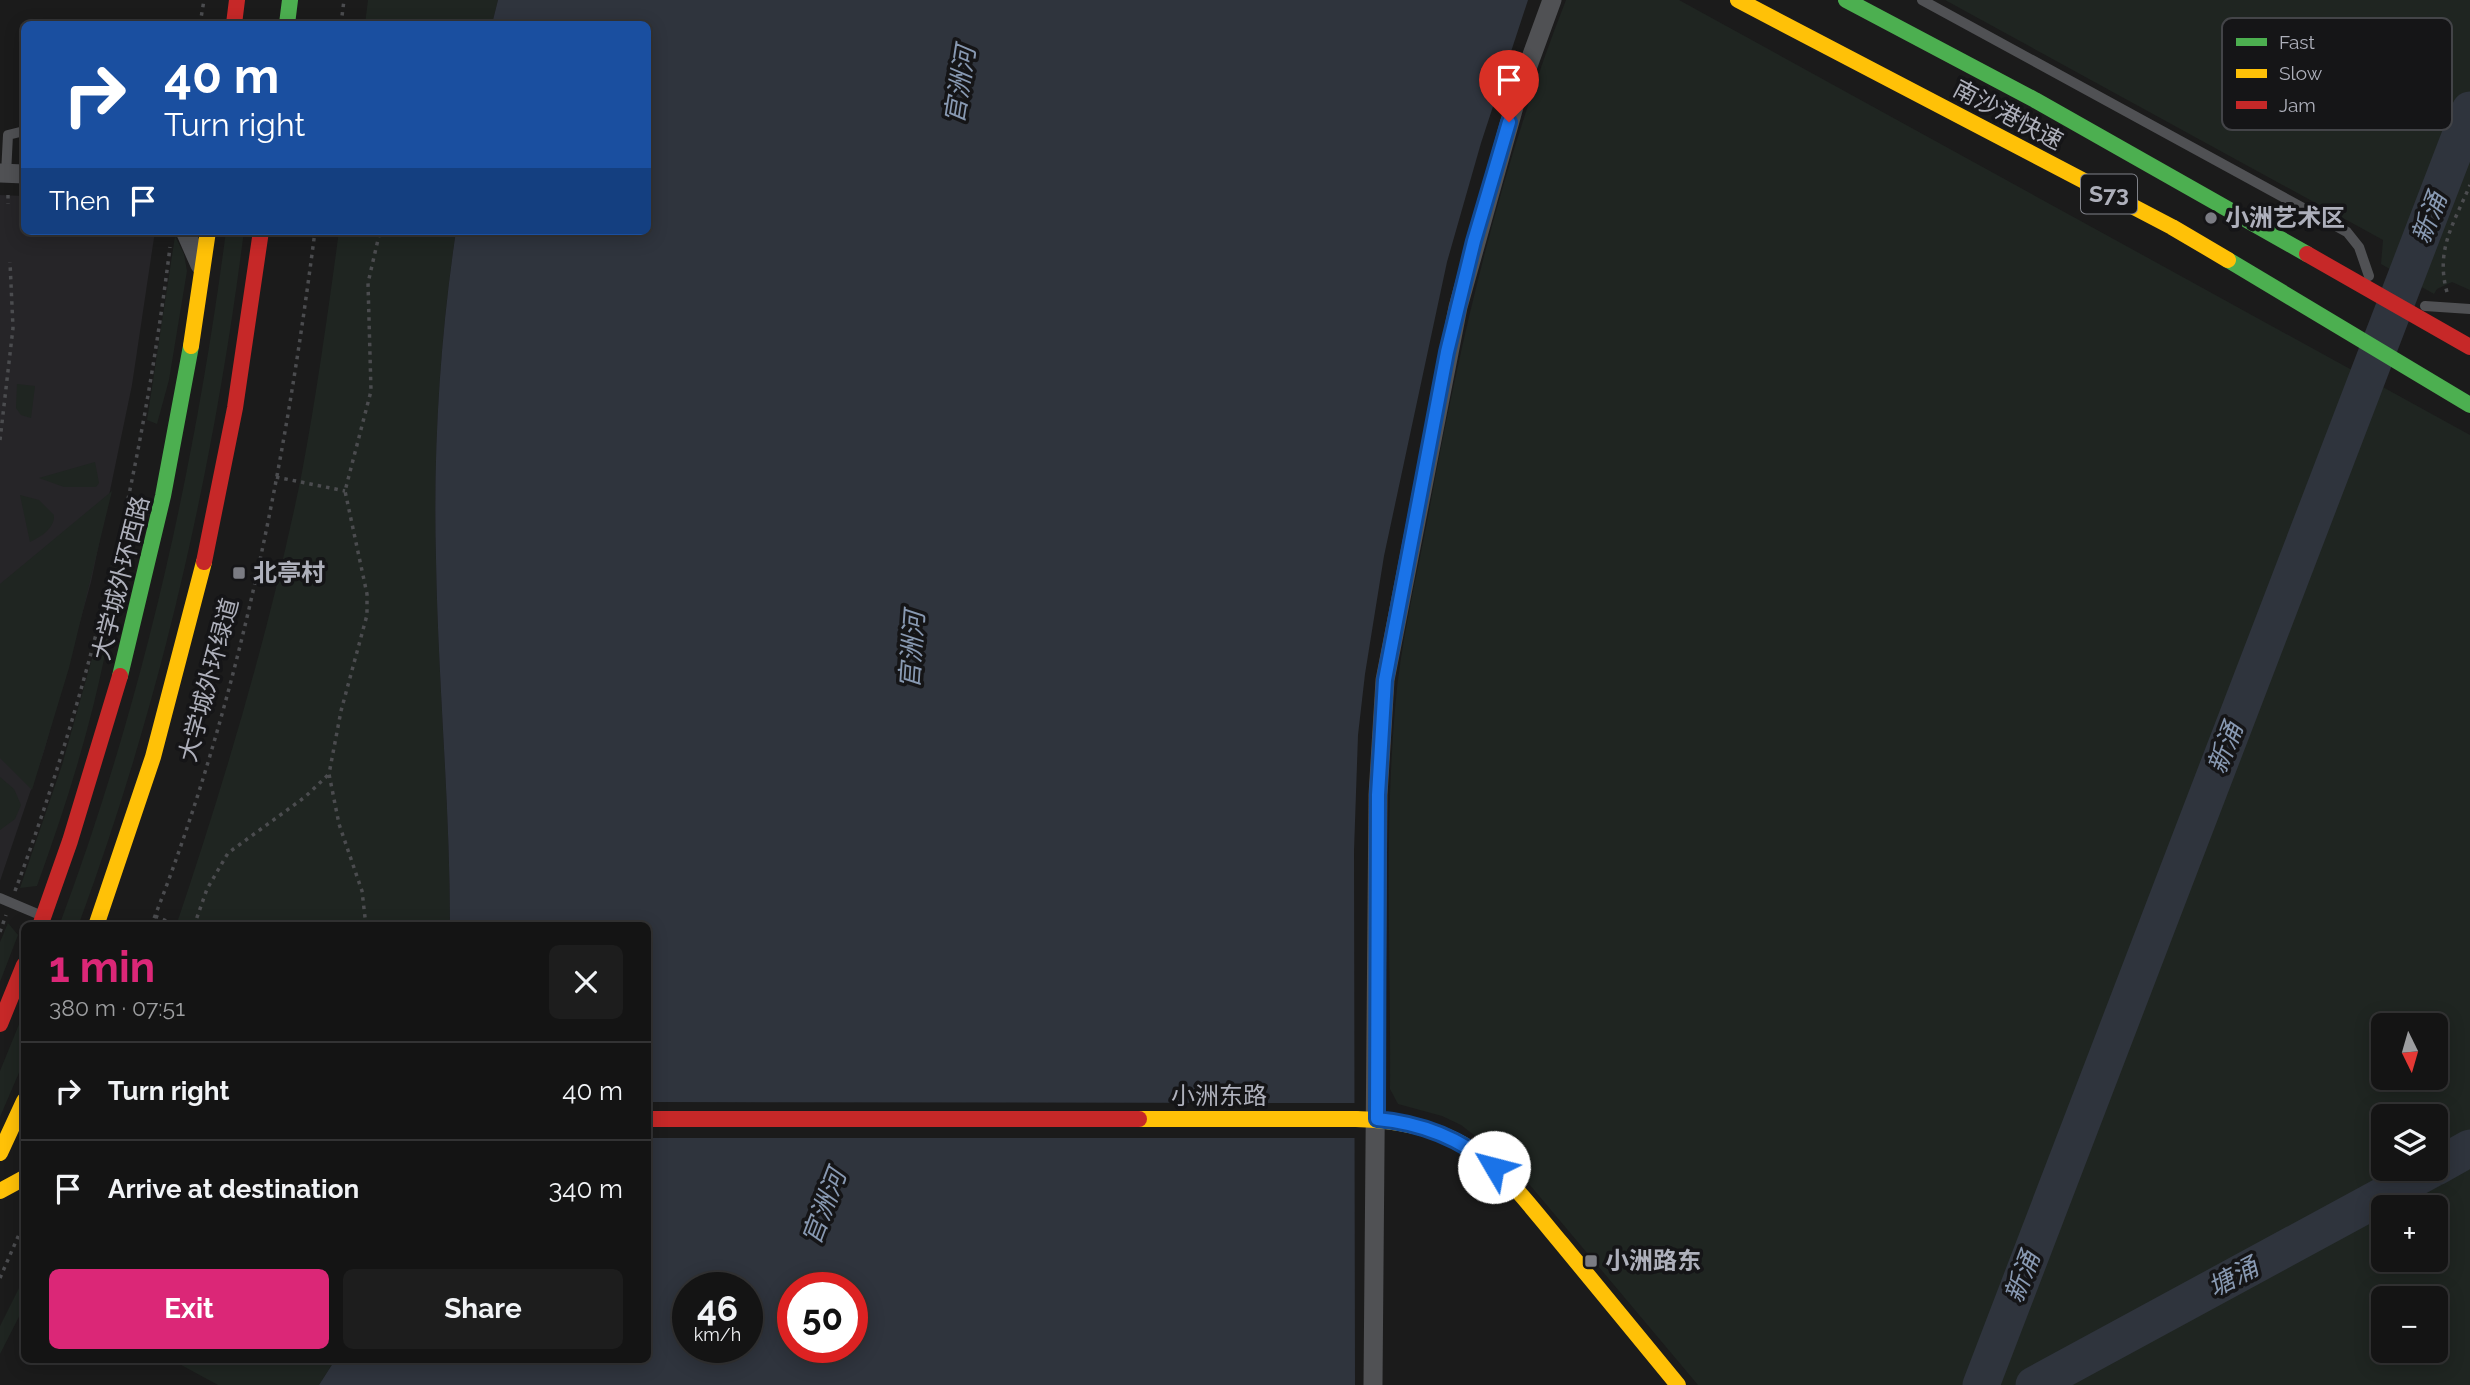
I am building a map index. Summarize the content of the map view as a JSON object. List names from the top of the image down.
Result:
{
  "streets": {
    "main road": [
      "南沙港快速",
      "S73",
      "大学城外环西路",
      "小洲东路"
    ],
    "path": ["大学城外环绿道"]
  },
  "water": ["官洲河", "新涌", "塘涌"],
  "places": {
    "other": ["小洲艺术区"],
    "transit": ["北亭村", "小洲路东"]
  },
  "legend": ["Fast", "Slow", "Jam"],
  "north": "bottom",
  "page": {
    "turn": ["40 m", "Turn right"],
    "then": "Then",
    "heading": ["1 min", "380 m · 07:51"],
    "map_buttons": ["+", "−"],
    "list": [
      {
        "name": "Turn right",
        "value": "40 m"
      },
      {
        "name": "Arrive at destination",
        "value": "340 m"
      }
    ],
    "buttons": ["Exit", "Share"],
    "speed": "46 km/h",
    "limit": "50"
  }
}
